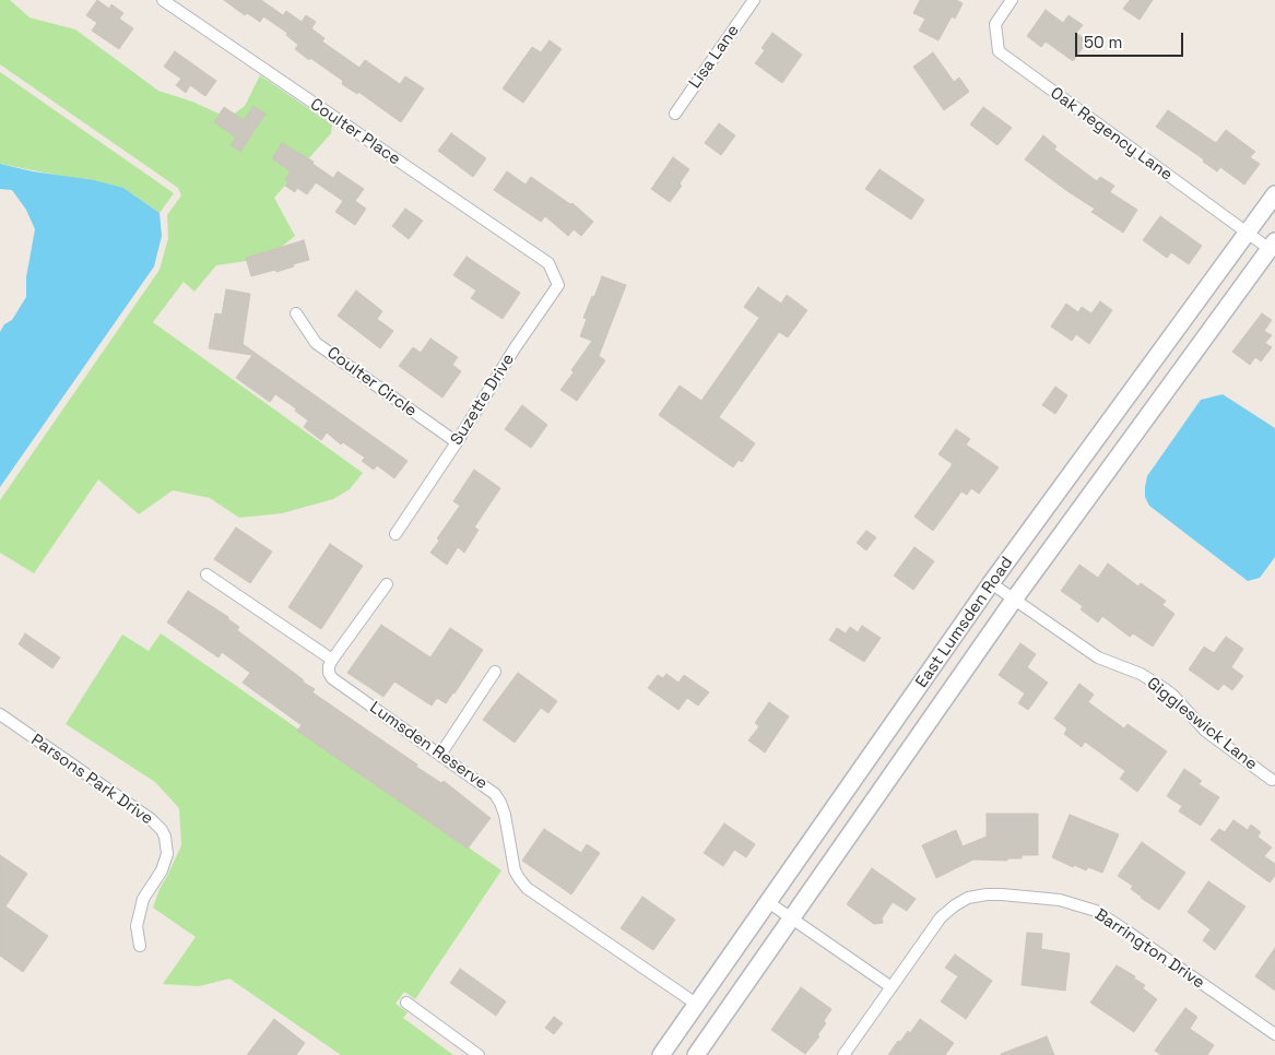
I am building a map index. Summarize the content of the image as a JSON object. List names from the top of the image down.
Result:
{
  "streets": {
    "main road": ["East Lumsden Road"],
    "street": [
      "Lisa Lane",
      "Coulter Place",
      "Oak Regency Lane",
      "Coulter Circle",
      "Suzette Drive",
      "Giggleswick Lane",
      "Lumsden Reserve",
      "Parsons Park Drive",
      "Barrington Drive"
    ]
  },
  "crossings": [
    ["Coulter Place", "Suzette Drive"],
    ["Oak Regency Lane", "East Lumsden Road"],
    ["Coulter Circle", "Suzette Drive"],
    ["East Lumsden Road", "Giggleswick Lane"],
    ["East Lumsden Road", "Lumsden Reserve"]
  ],
  "scale_bar": "50 m"
}
